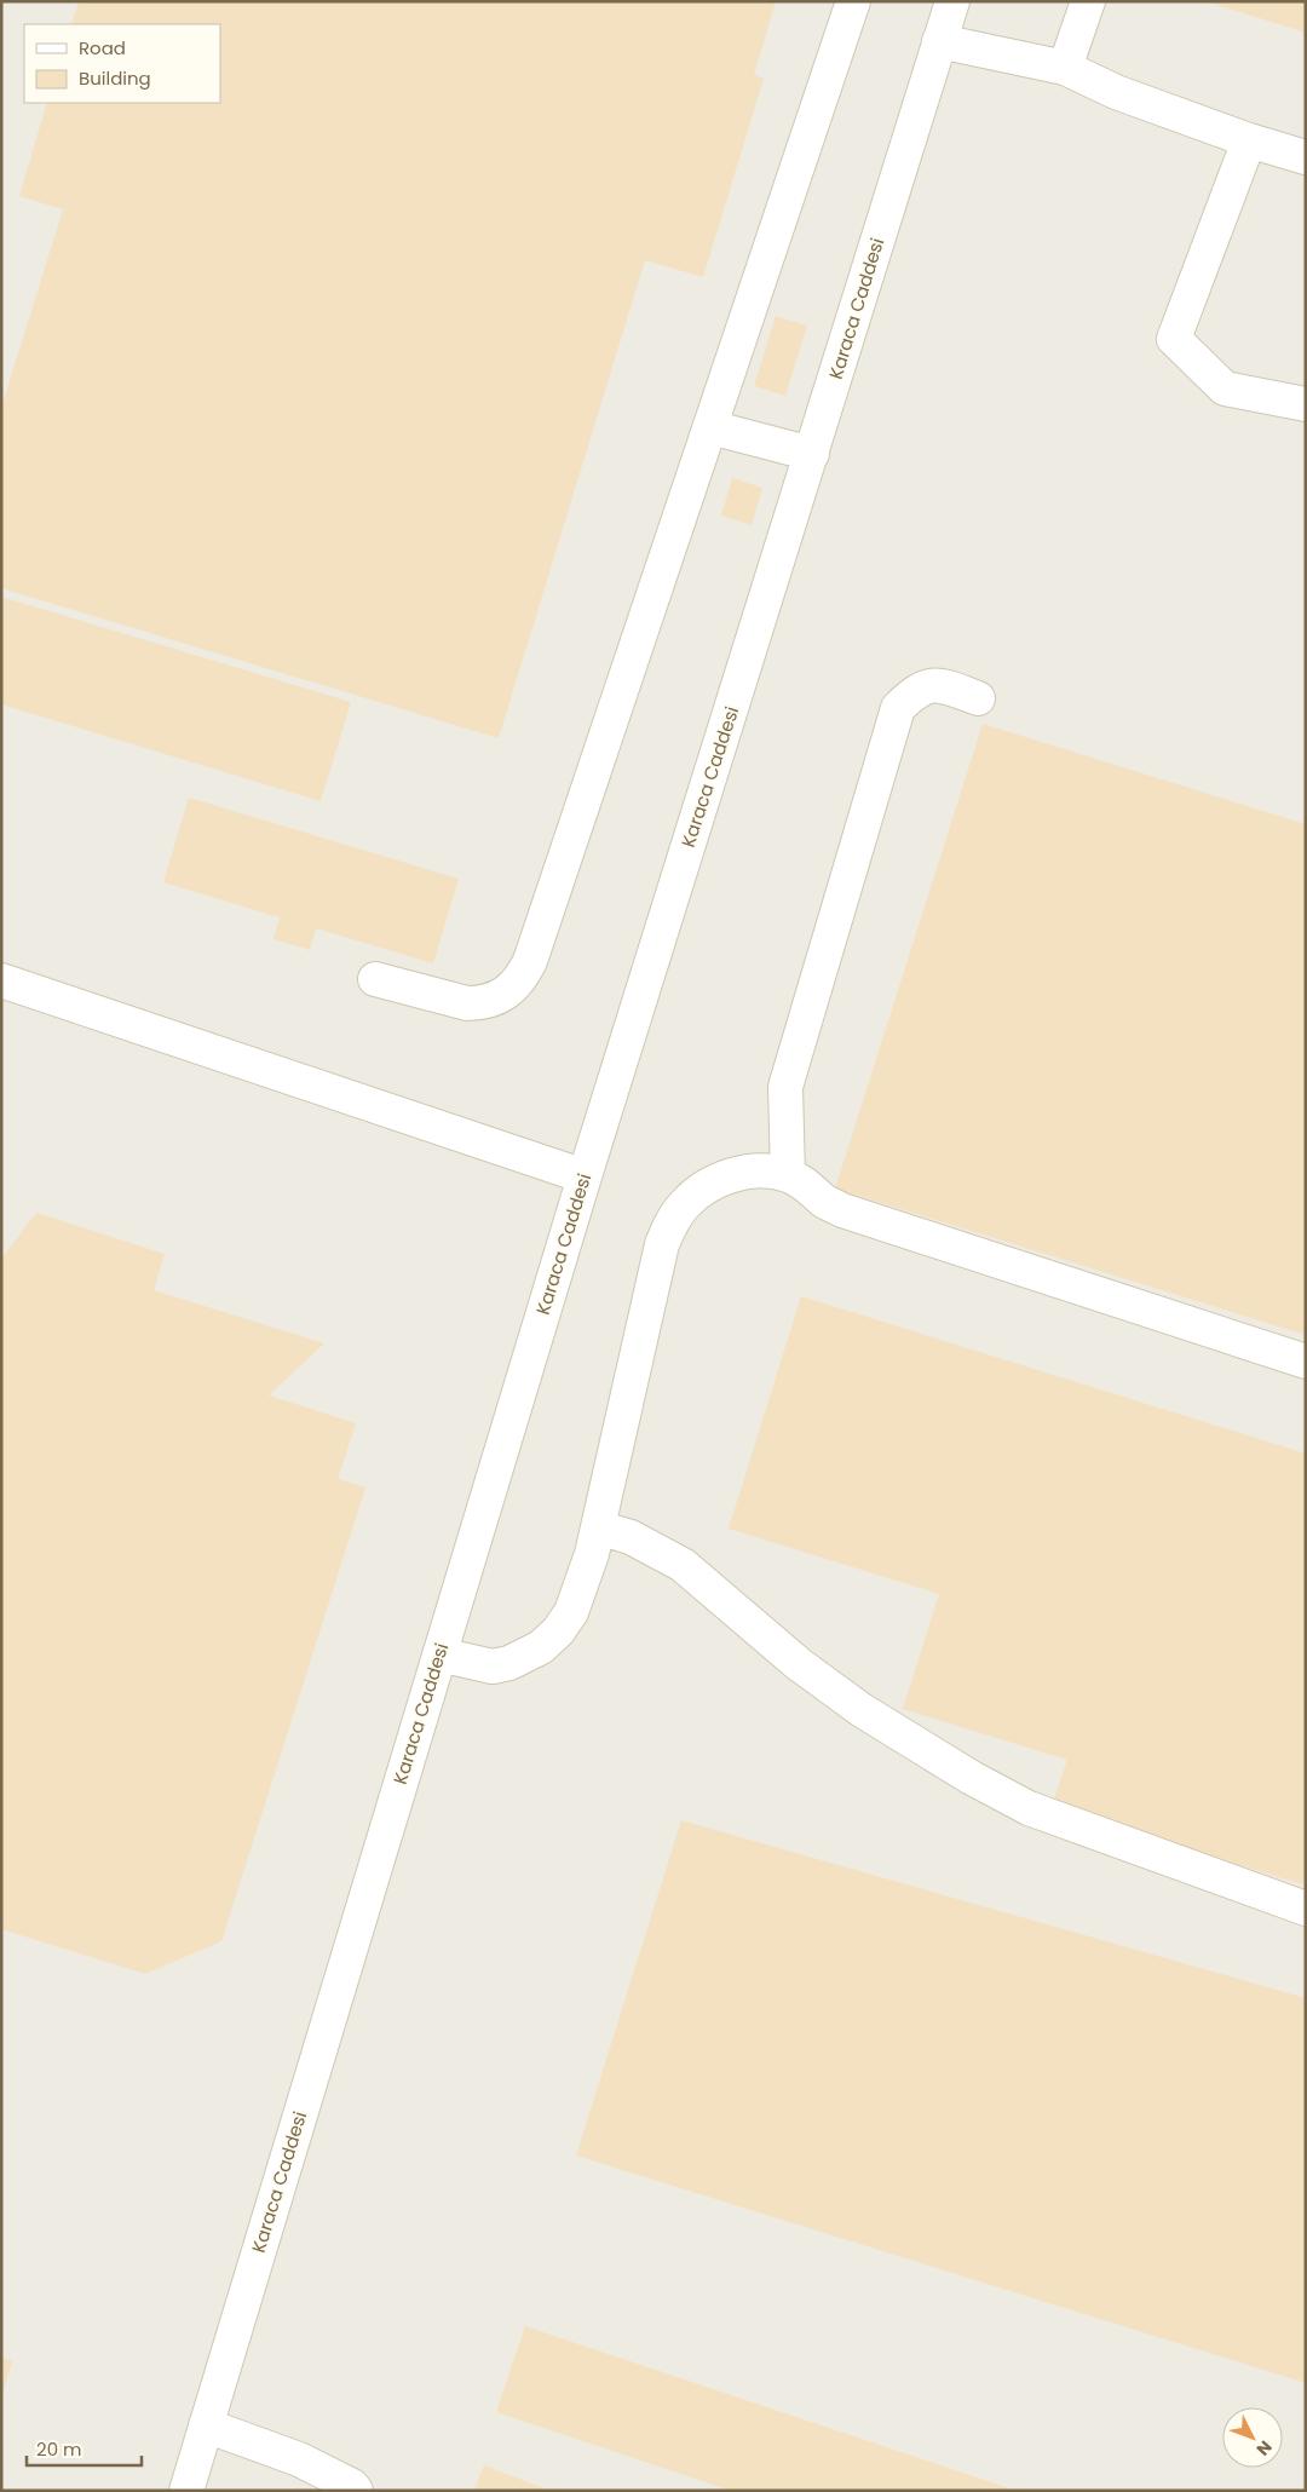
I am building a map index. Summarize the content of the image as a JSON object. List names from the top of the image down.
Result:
{
  "streets": {
    "street": ["Karaca Caddesi"]
  },
  "legend": ["Road", "Building"],
  "scale_bar": "20 m",
  "north": "bottom right"
}
